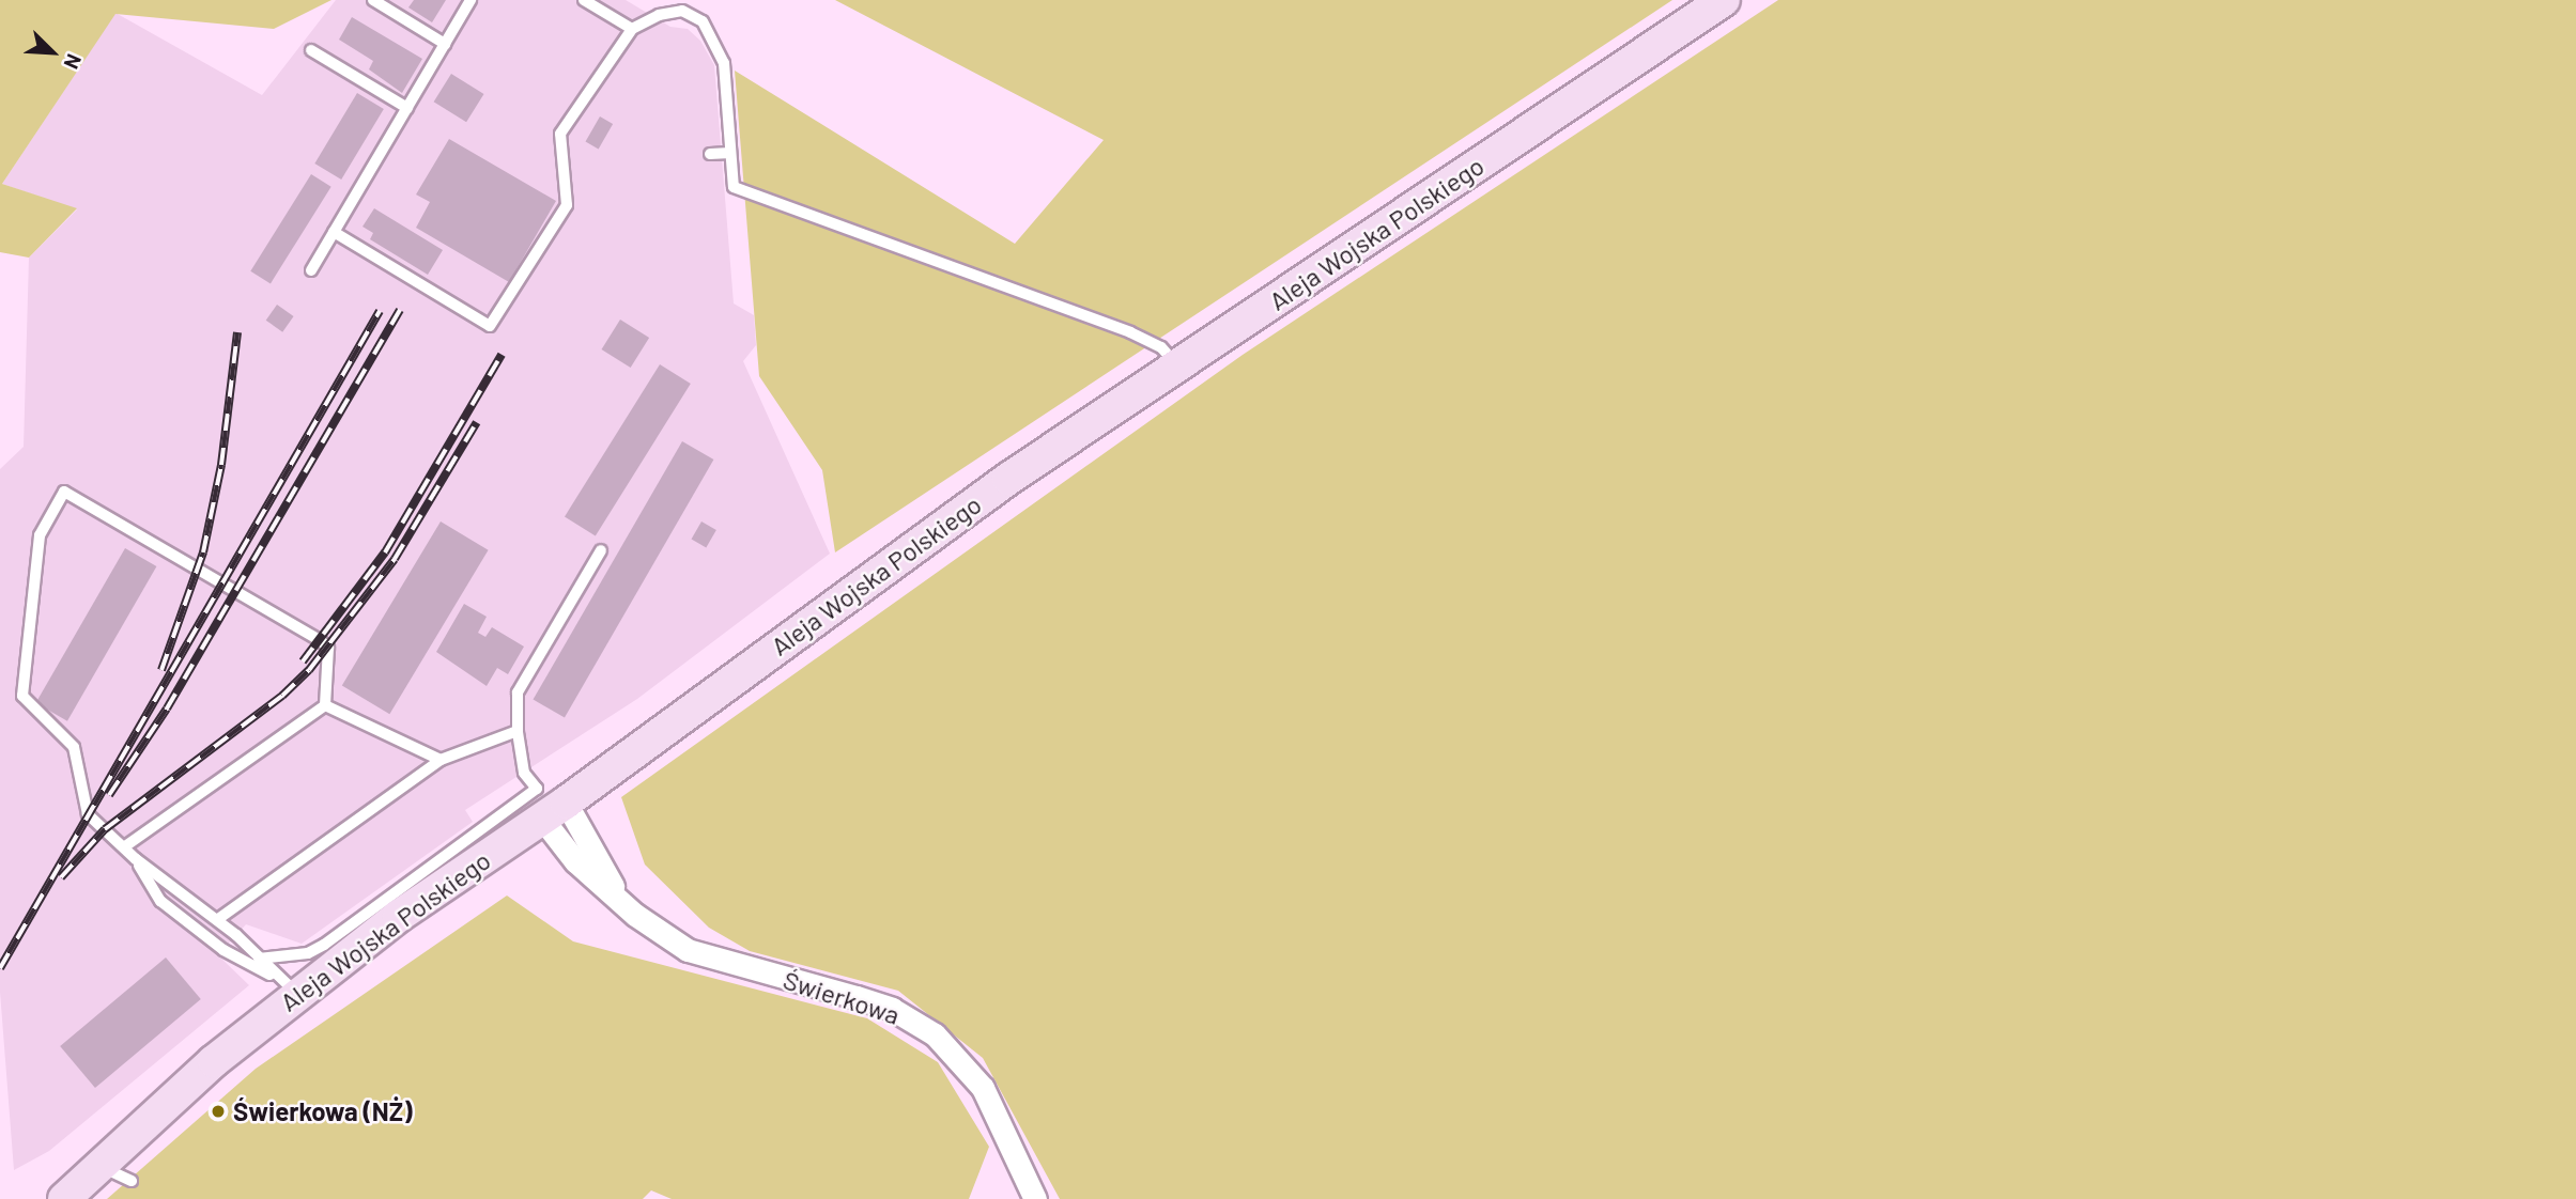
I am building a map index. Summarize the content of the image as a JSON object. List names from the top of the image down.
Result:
{
  "streets": {
    "main road": ["Aleja Wojska Polskiego"],
    "street": ["Świerkowa"]
  },
  "crossings": [
    ["Aleja Wojska Polskiego", "Świerkowa"]
  ],
  "places": ["Świerkowa (NŻ)"],
  "north": "bottom right"
}
